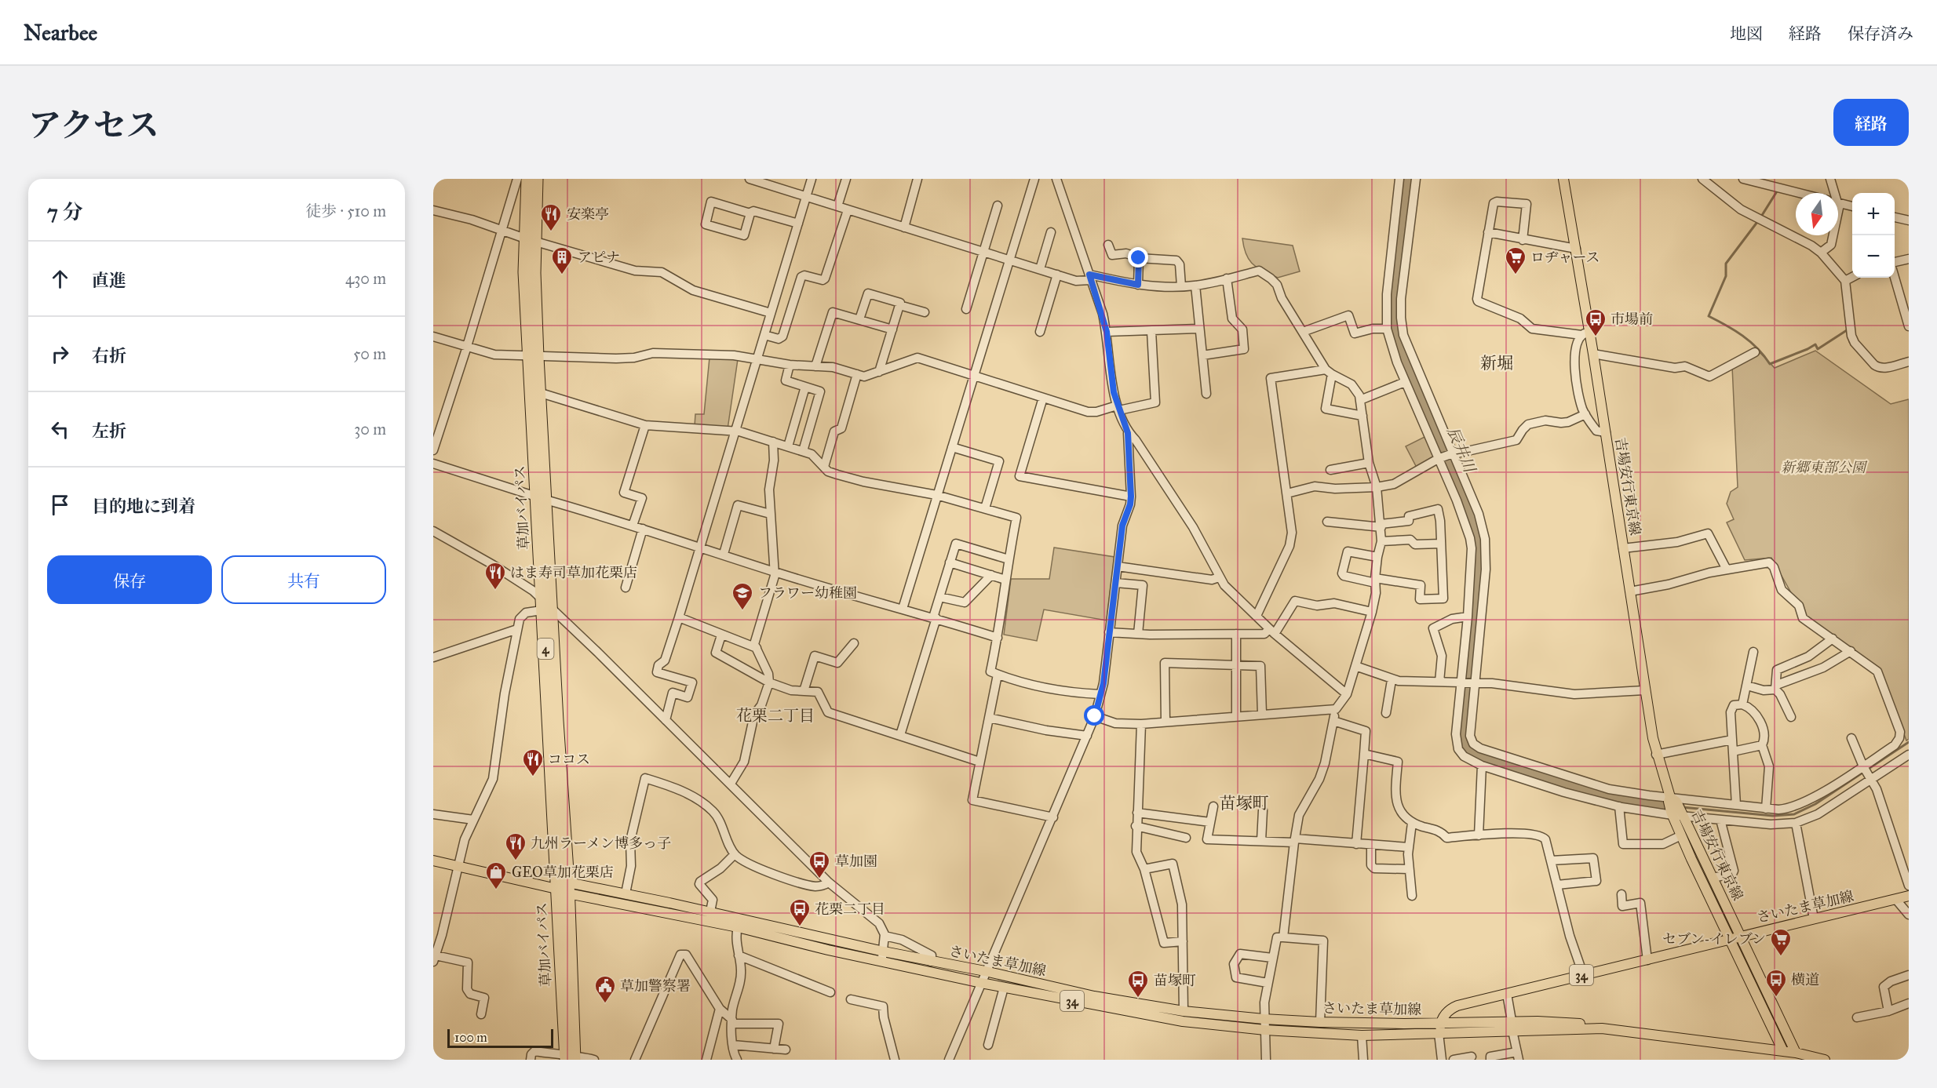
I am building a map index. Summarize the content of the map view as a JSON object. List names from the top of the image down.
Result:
{
  "streets": {
    "highway": ["草加バイパス", "4"],
    "main road": ["吉場安行東京線", "さいたま草加線", "34"]
  },
  "crossings": [
    ["吉場安行東京線", "さいたま草加線"],
    ["草加バイパス", "さいたま草加線"]
  ],
  "districts": ["新堀", "花栗二丁目", "苗塚町"],
  "water": ["辰井川"],
  "parks": ["新郷東部公園"],
  "places": {
    "restaurant": [
      "安楽亭",
      "はま寿司草加花栗店",
      "ココス",
      "九州ラーメン博多っ子"
    ],
    "building": ["アピナ"],
    "supermarket": ["ロヂャース", "セブン-イレブン"],
    "bus stop": [
      "市場前",
      "草加園",
      "花栗二丁目",
      "横道",
      "苗塚町"
    ],
    "school or university": ["フラワー幼稚園"],
    "shop": ["GEO草加花栗店"],
    "public building": ["草加警察署"]
  },
  "scale_bar": "100 m",
  "north": "bottom",
  "page": {
    "header": "Nearbee",
    "nav": ["地図", "経路", "保存済み"],
    "title": "アクセス",
    "buttons": [
      "経路",
      ["保存", "共有"]
    ],
    "heading": ["7 分", "徒歩 · 510 m"],
    "map_buttons": ["+", "−"],
    "list": [
      ["直進", "430 m"],
      ["右折", "50 m"],
      ["左折", "30 m"],
      "目的地に到着"
    ],
    "scale": "100 m"
  }
}
